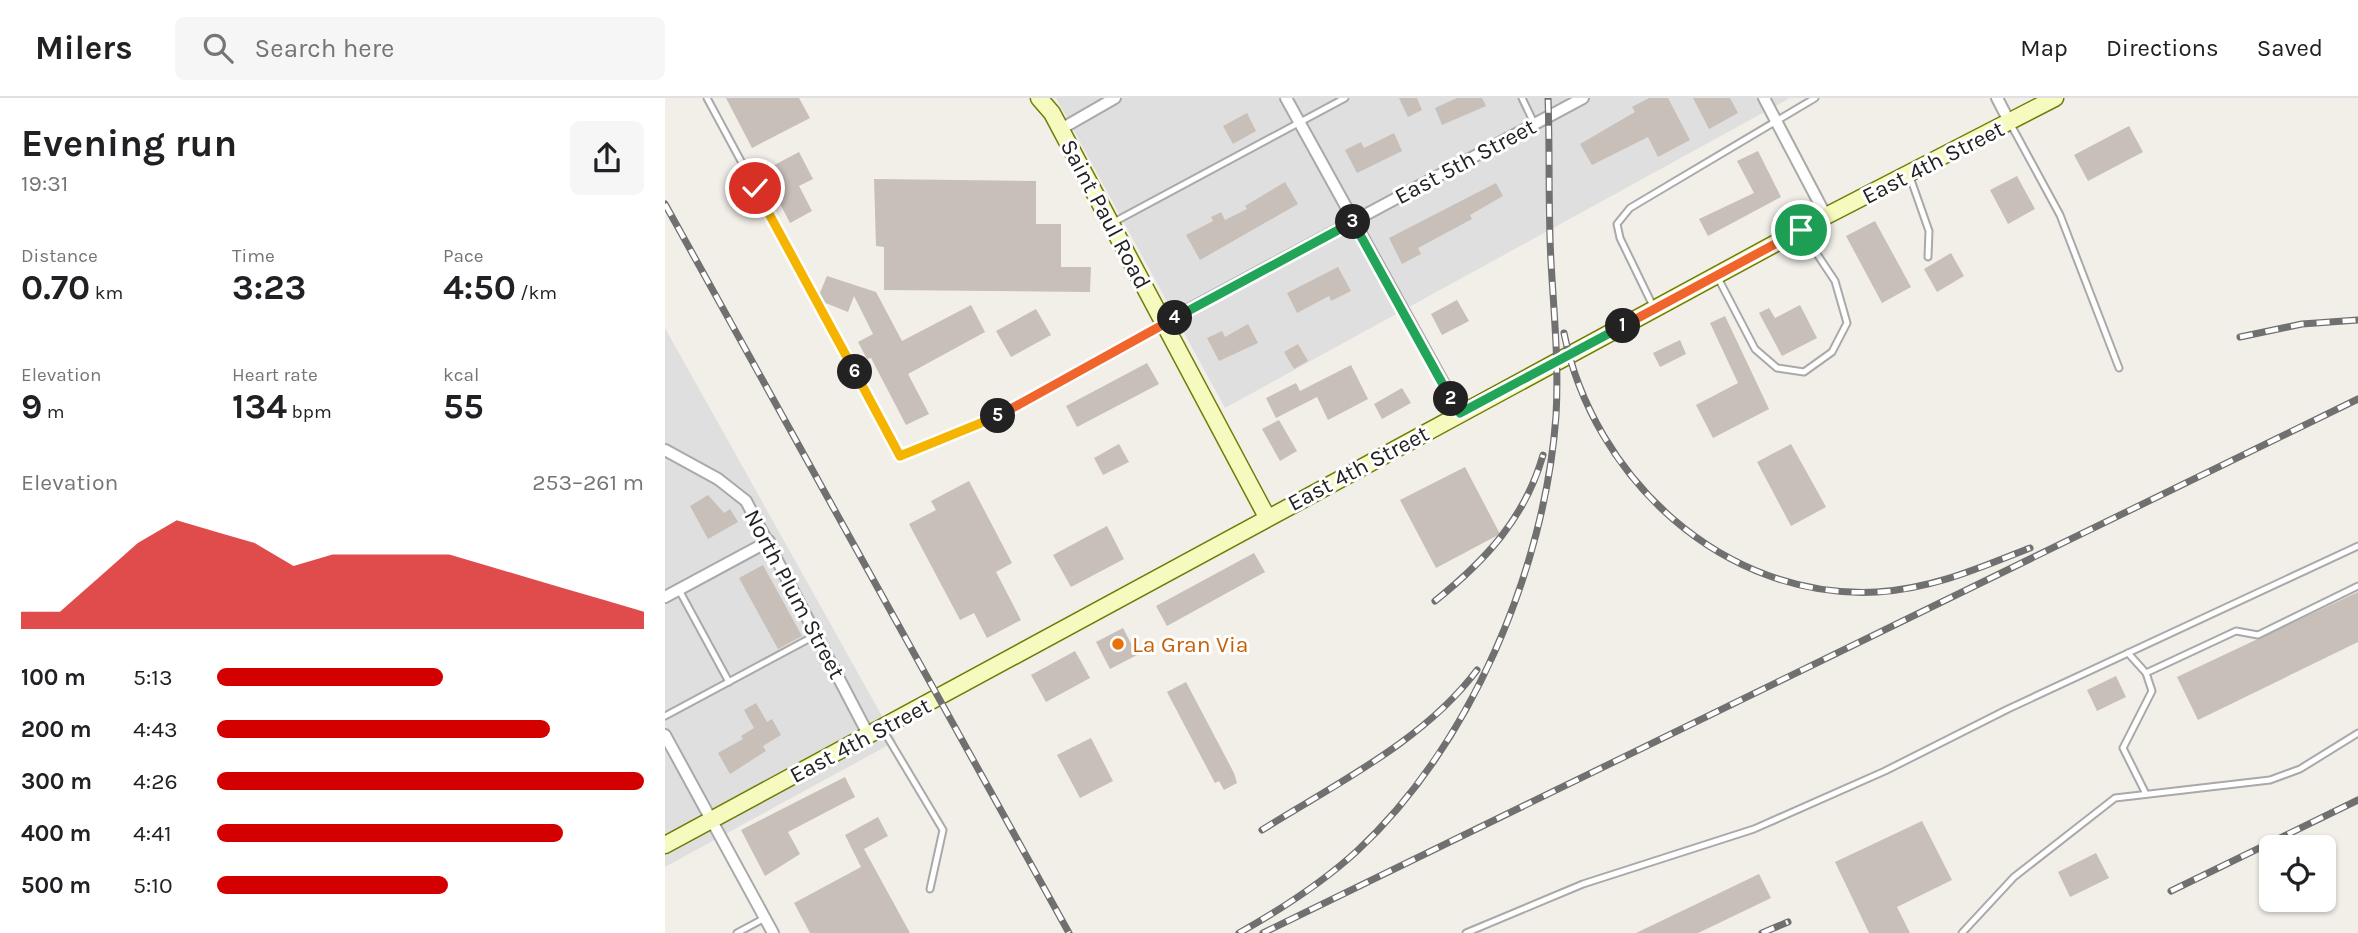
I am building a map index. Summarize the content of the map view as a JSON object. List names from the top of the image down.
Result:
{
  "streets": {
    "main road": ["East 4th Street", "Saint Paul Road"],
    "street": ["East 5th Street", "North Plum Street"]
  },
  "crossings": [
    ["East 5th Street", "Saint Paul Road"],
    ["East 4th Street", "Saint Paul Road"],
    ["East 4th Street", "North Plum Street"]
  ],
  "places": ["La Gran Via"],
  "page": {
    "header": "Milers",
    "search": "Search here",
    "nav": ["Map", "Directions", "Saved"],
    "heading": ["Evening run", "19:31"],
    "pins": [
      "3",
      "4",
      "1",
      "6",
      "2",
      "5"
    ],
    "stats": [
      ["Distance", "0.70 km"],
      ["Time", "3:23"],
      ["Pace", "4:50 /km"],
      ["Elevation", "9 m"],
      ["Heart rate", "134 bpm"],
      ["kcal", "55"]
    ],
    "chart": ["Elevation", "253–261 m"],
    "list": [
      {
        "name": "100 m",
        "note": "5:13"
      },
      {
        "name": "200 m",
        "note": "4:43"
      },
      {
        "name": "300 m",
        "note": "4:26"
      },
      {
        "name": "400 m",
        "note": "4:41"
      },
      {
        "name": "500 m",
        "note": "5:10"
      }
    ]
  }
}
